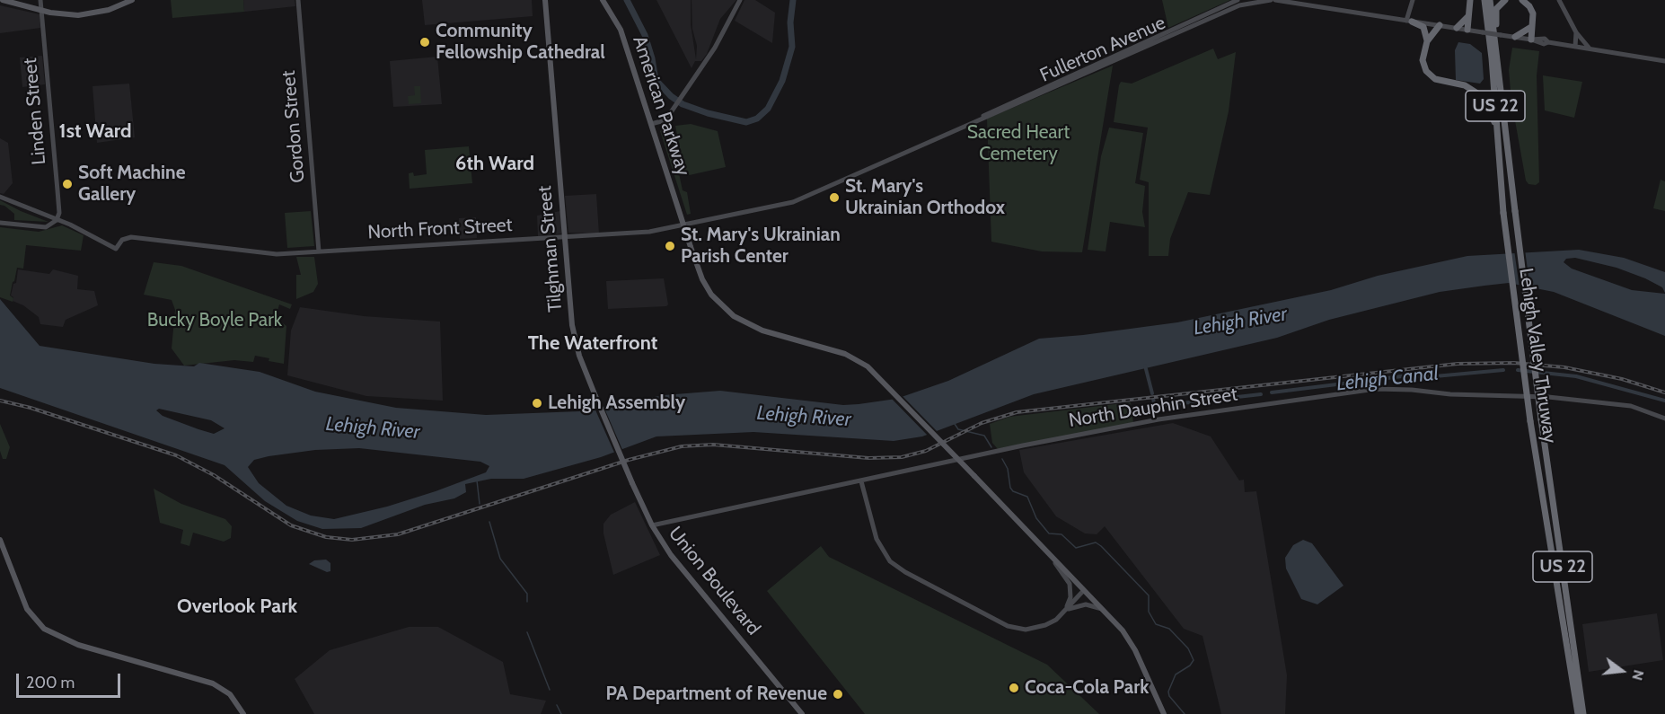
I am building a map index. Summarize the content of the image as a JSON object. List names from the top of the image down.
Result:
{
  "streets": {
    "highway": ["US 22", "Lehigh Valley Thruway"],
    "main road": ["American Parkway", "Tilghman Street", "Union Boulevard"],
    "street": [
      "Fullerton Avenue",
      "Linden Street",
      "Gordon Street",
      "North Front Street",
      "North Dauphin Street"
    ]
  },
  "crossings": [
    ["Fullerton Avenue", "North Front Street"],
    ["American Parkway", "North Front Street"],
    ["Linden Street", "North Front Street"],
    ["Gordon Street", "North Front Street"],
    ["North Front Street", "Tilghman Street"],
    ["Tilghman Street", "Union Boulevard"],
    ["North Dauphin Street", "Union Boulevard"]
  ],
  "districts": [
    "1st Ward",
    "6th Ward",
    "The Waterfront",
    "Overlook Park"
  ],
  "water": ["Lehigh River", "Lehigh Canal"],
  "parks": ["Sacred Heart Cemetery", "Bucky Boyle Park"],
  "places": [
    "Community Fellowship Cathedral",
    "Soft Machine Gallery",
    "St. Mary's Ukrainian Orthodox",
    "St. Mary's Ukrainian Parish Center",
    "Lehigh Assembly",
    "Coca-Cola Park",
    "PA Department of Revenue"
  ],
  "scale_bar": "200 m",
  "north": "right"
}
